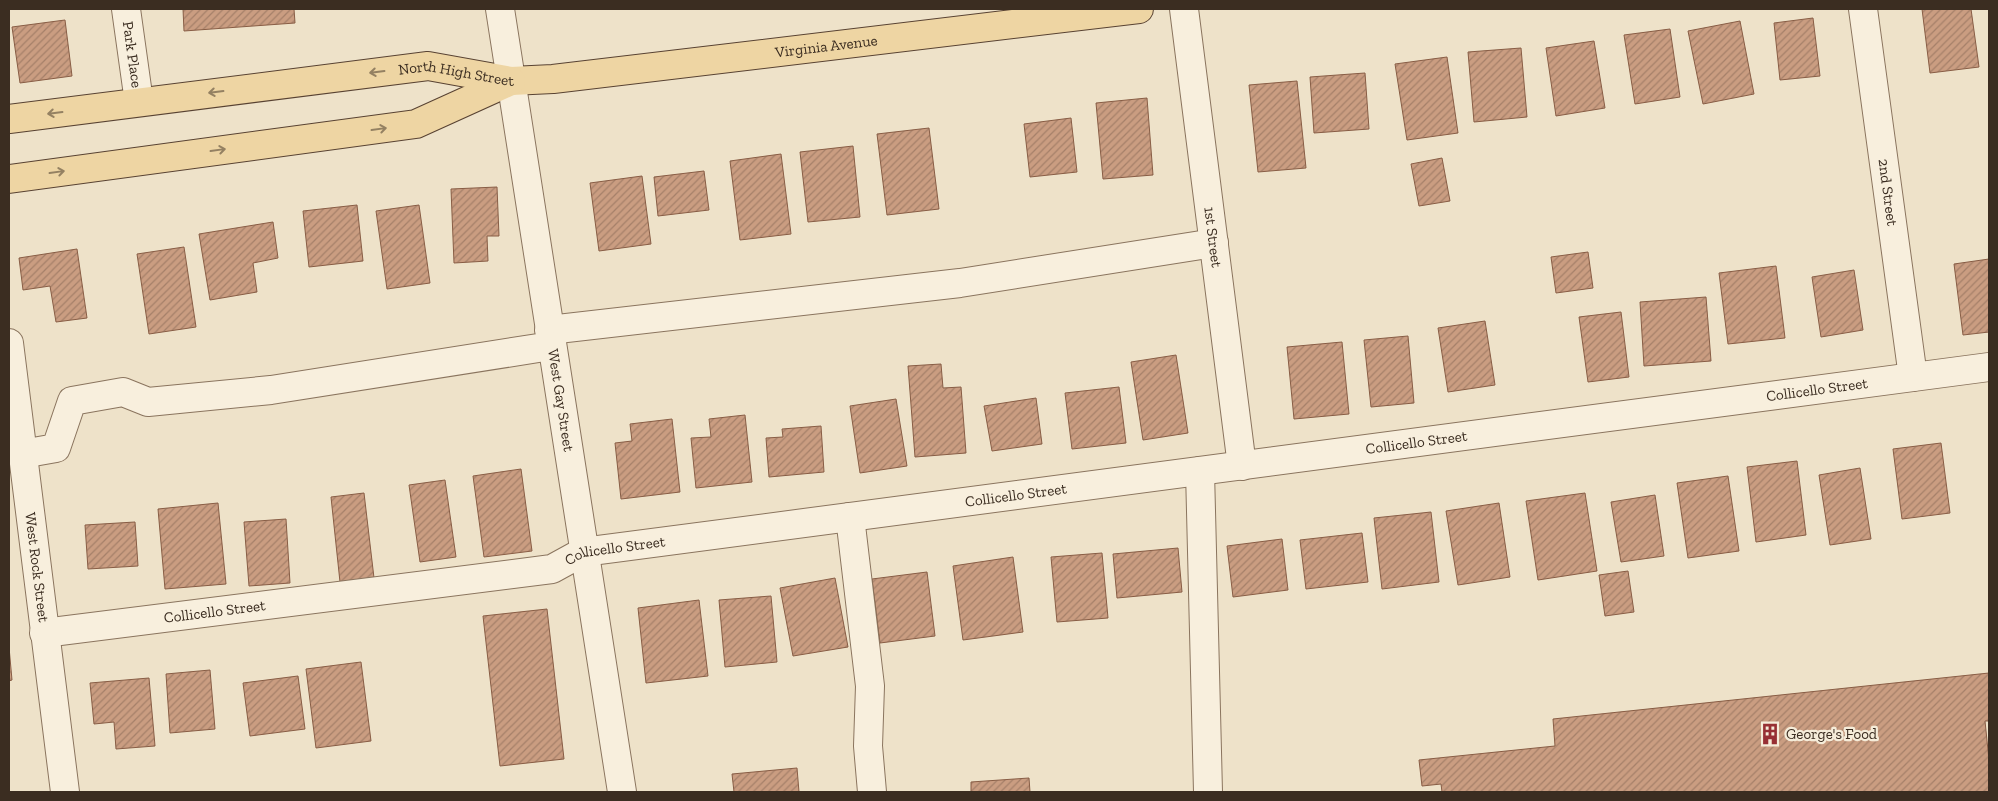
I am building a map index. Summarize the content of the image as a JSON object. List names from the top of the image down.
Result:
{
  "streets": {
    "main road": ["Virginia Avenue", "North High Street"],
    "street": [
      "Park Place",
      "2nd Street",
      "1st Street",
      "Collicello Street",
      "West Gay Street",
      "West Rock Street"
    ]
  },
  "crossings": [
    ["Virginia Avenue", "North High Street"],
    ["Virginia Avenue", "West Gay Street"],
    ["Park Place", "North High Street"],
    ["North High Street", "West Gay Street"],
    ["2nd Street", "Collicello Street"],
    ["1st Street", "Collicello Street"],
    ["Collicello Street", "West Gay Street"],
    ["Collicello Street", "West Rock Street"]
  ],
  "places": {
    "building": ["George's Food"]
  }
}
